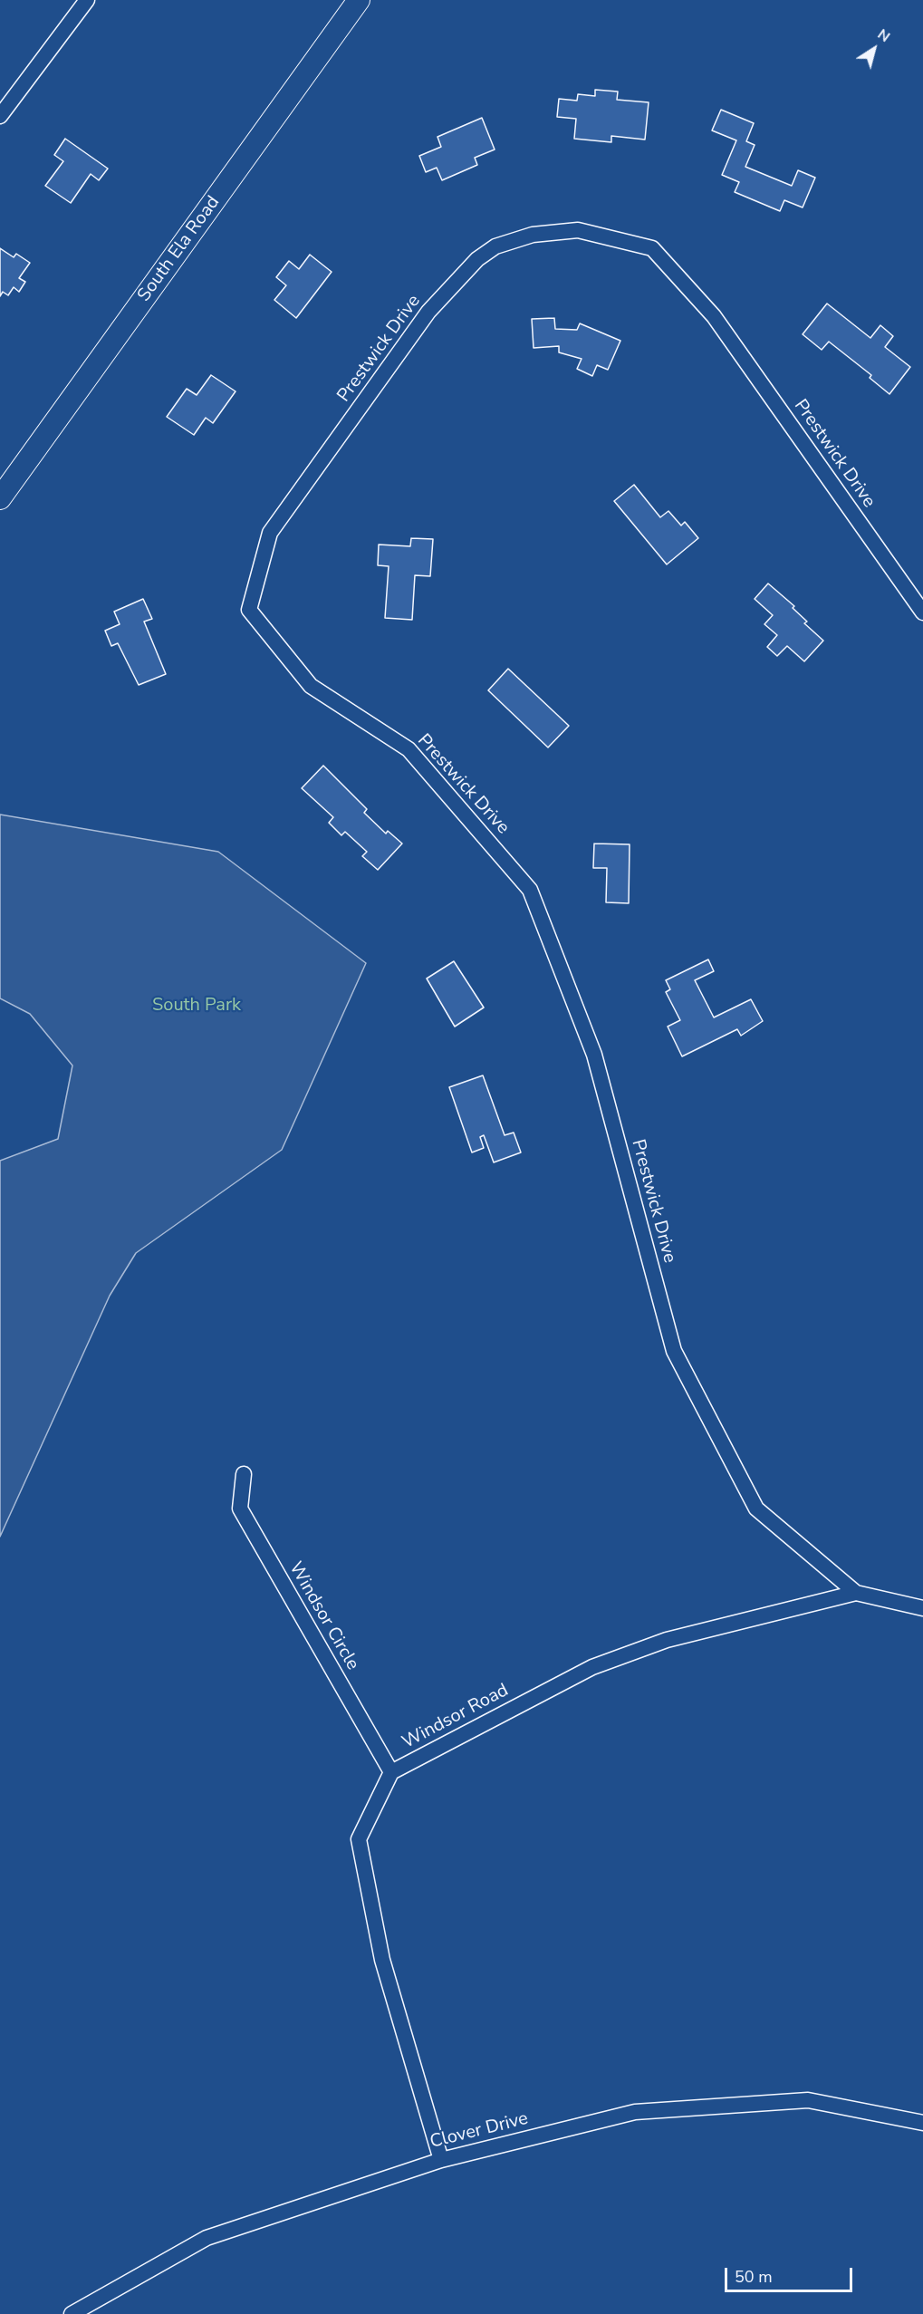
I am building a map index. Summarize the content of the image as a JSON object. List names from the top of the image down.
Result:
{
  "streets": {
    "main road": ["South Ela Road"],
    "street": [
      "Prestwick Drive",
      "Windsor Circle",
      "Windsor Road",
      "Clover Drive"
    ]
  },
  "crossings": [
    ["Prestwick Drive", "Windsor Road"],
    ["Windsor Circle", "Windsor Road"],
    ["Windsor Road", "Clover Drive"]
  ],
  "parks": ["South Park"],
  "scale_bar": "50 m",
  "north": "top right"
}
